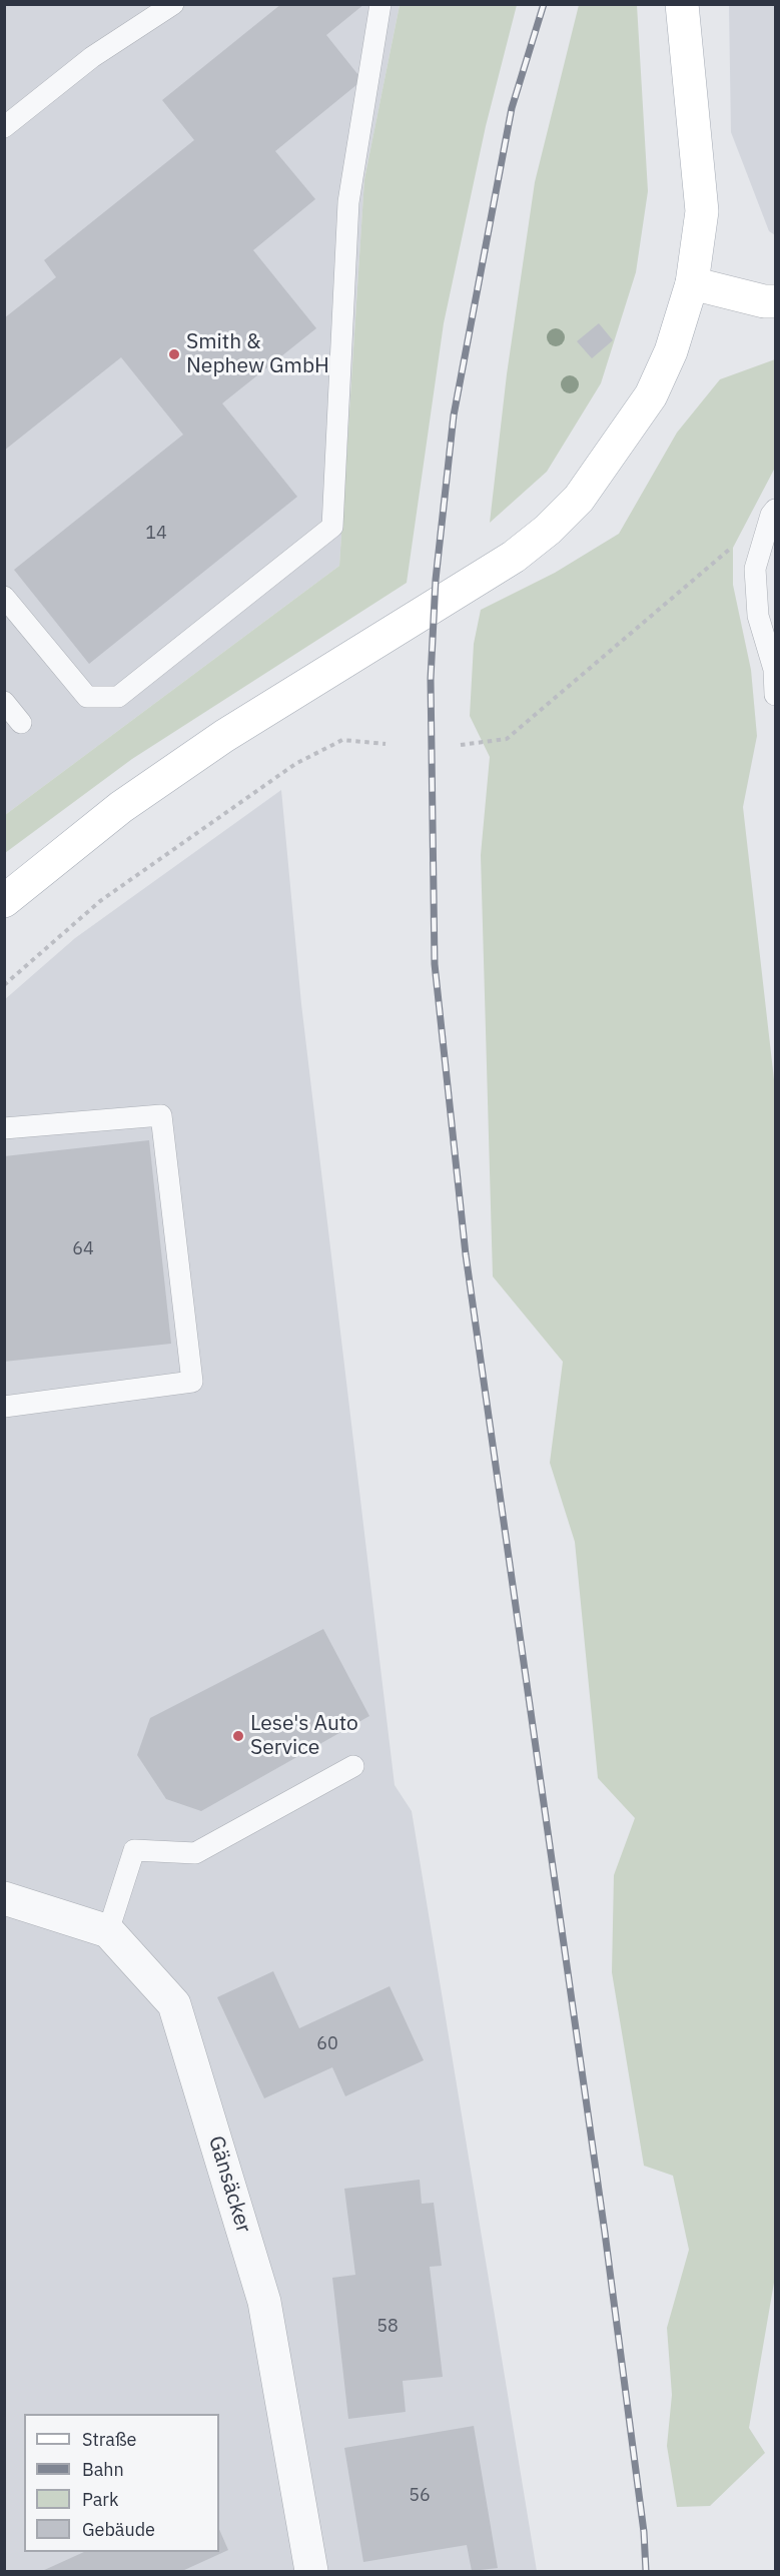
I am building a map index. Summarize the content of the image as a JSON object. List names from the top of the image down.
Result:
{
  "streets": {
    "street": ["Gänsäcker"]
  },
  "places": ["Smith & Nephew GmbH", "Lese's Auto Service"],
  "house_numbers": [
    "14",
    "64",
    "60",
    "58",
    "56"
  ],
  "legend": [
    "Straße",
    "Bahn",
    "Park",
    "Gebäude"
  ]
}
